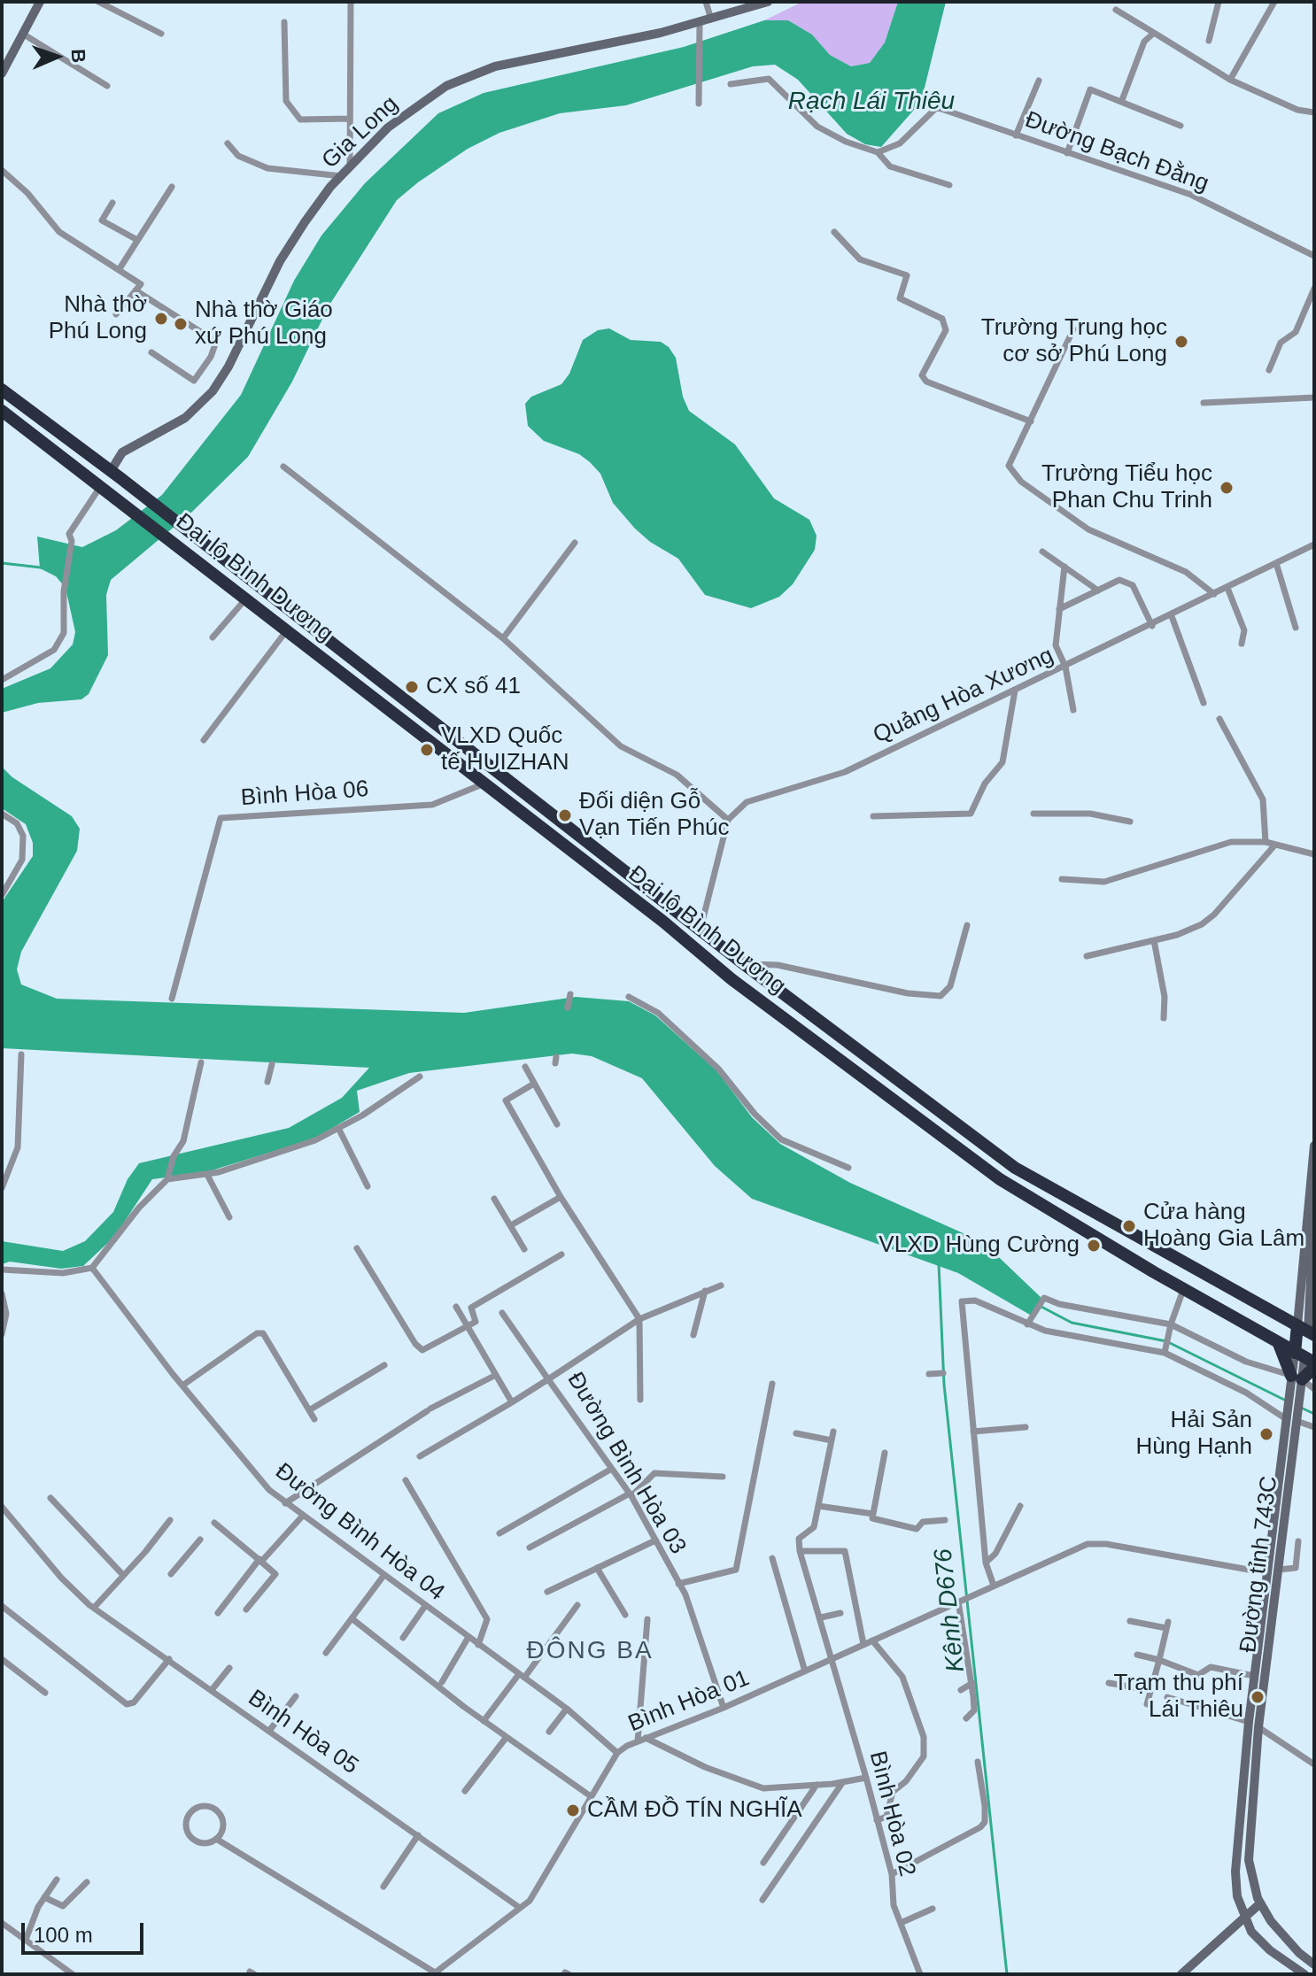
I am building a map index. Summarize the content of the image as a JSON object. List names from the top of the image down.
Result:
{
  "streets": {
    "highway": ["Đại lộ Bình Dương"],
    "main road": ["Gia Long", "Đường tỉnh 743C"],
    "street": [
      "Đường Bạch Đằng",
      "Quảng Hòa Xương",
      "Bình Hòa 06",
      "Đường Bình Hòa 03",
      "Đường Bình Hòa 04",
      "Bình Hòa 01",
      "Bình Hòa 05",
      "Bình Hòa 02"
    ]
  },
  "crossings": [
    ["Gia Long", "Đại lộ Bình Dương"],
    ["Đại lộ Bình Dương", "Bình Hòa 06"],
    ["Đại lộ Bình Dương", "Đường tỉnh 743C"],
    ["Đường Bình Hòa 03", "Bình Hòa 01"],
    ["Đường Bình Hòa 04", "Bình Hòa 01"],
    ["Đường tỉnh 743C", "Bình Hòa 01"],
    ["Bình Hòa 01", "Bình Hòa 05"],
    ["Bình Hòa 01", "Bình Hòa 02"]
  ],
  "districts": ["ĐÔNG BA"],
  "water": ["Rạch Lái Thiêu", "Kênh D676"],
  "places": [
    "Nhà thờ Phú Long",
    "Nhà thờ Giáo xứ Phú Long",
    "Trường Trung học cơ sở Phú Long",
    "Trường Tiểu học Phan Chu Trinh",
    "CX số 41",
    "VLXD Quốc tế HUIZHAN",
    "Đối diện Gỗ Vạn Tiến Phúc",
    "Cửa hàng Hoàng Gia Lâm",
    "VLXD Hùng Cường",
    "Hải Sản Hùng Hạnh",
    "Trạm thu phí Lái Thiêu",
    "CẦM ĐỒ TÍN NGHĨA"
  ],
  "scale_bar": "100 m",
  "north": "right"
}
